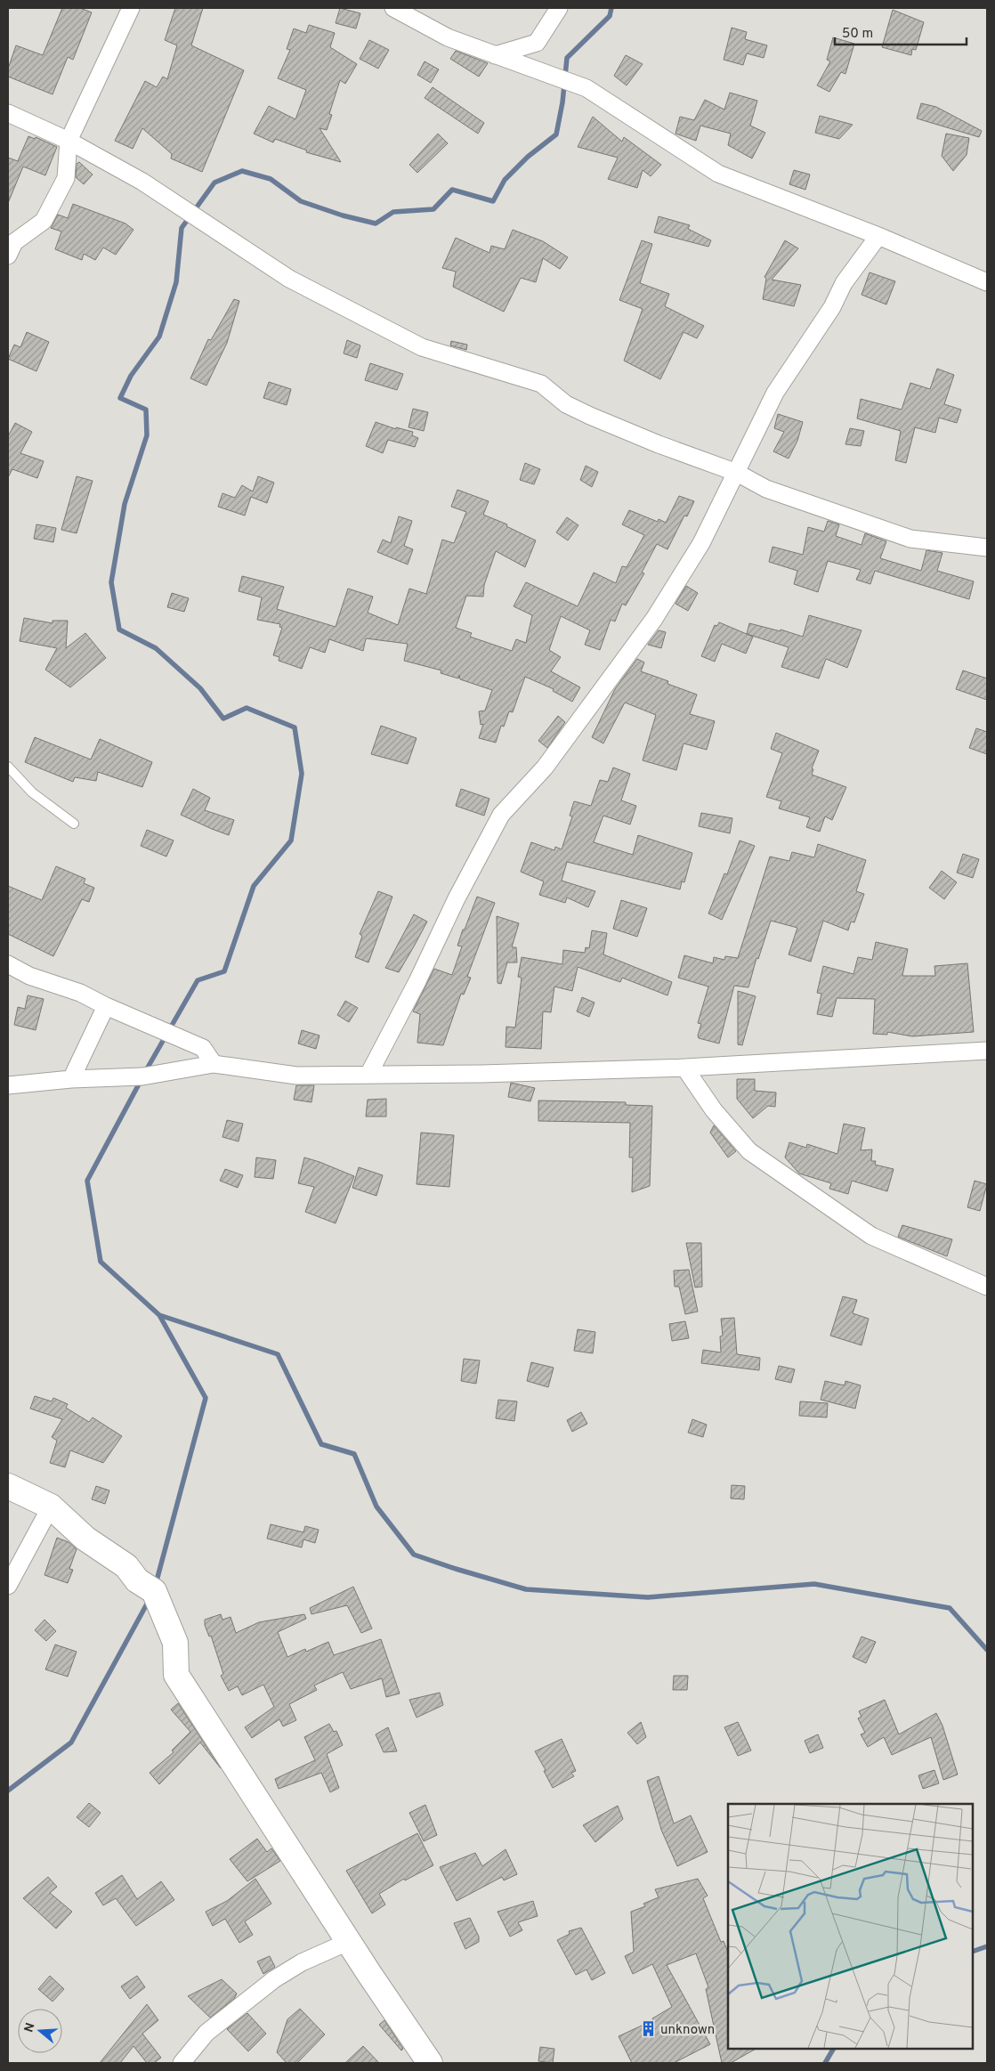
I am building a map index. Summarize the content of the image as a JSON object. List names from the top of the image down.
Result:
{
  "places": {
    "building": ["unknown"]
  },
  "scale_bar": "50 m",
  "north": "left"
}
